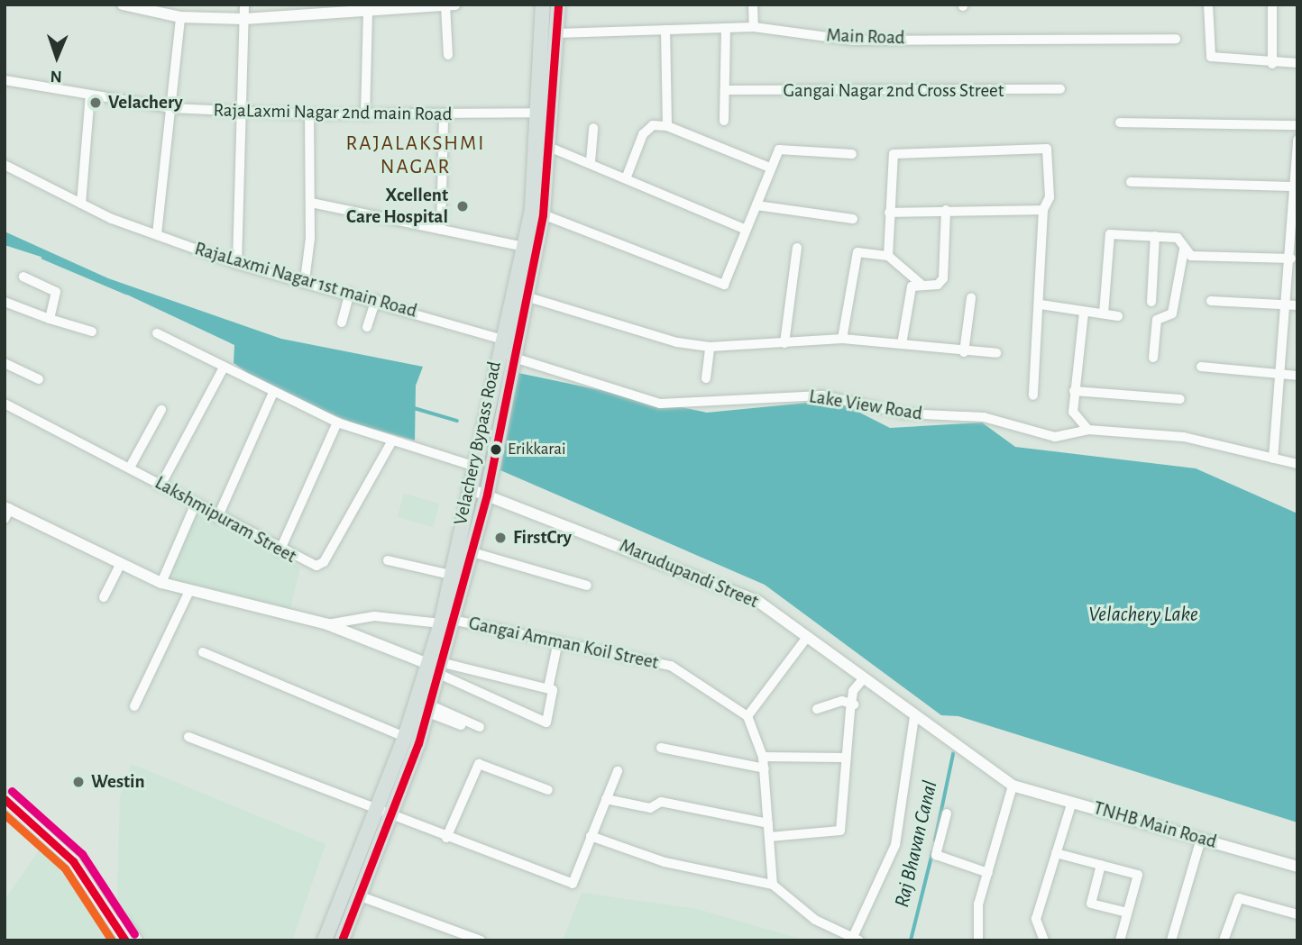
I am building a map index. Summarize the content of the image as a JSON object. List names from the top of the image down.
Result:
{
  "streets": {
    "main road": ["Velachery Bypass Road"],
    "street": [
      "Main Road",
      "Gangai Nagar 2nd Cross Street",
      "RajaLaxmi Nagar 2nd main Road",
      "RajaLaxmi Nagar 1st main Road",
      "Lake View Road",
      "Lakshmipuram Street",
      "Marudupandi Street",
      "Gangai Amman Koil Street",
      "TNHB Main Road"
    ]
  },
  "crossings": [
    ["Main Road", "Velachery Bypass Road"],
    ["RajaLaxmi Nagar 2nd main Road", "Velachery Bypass Road"],
    ["RajaLaxmi Nagar 1st main Road", "Velachery Bypass Road"],
    ["Lake View Road", "Velachery Bypass Road"],
    ["Velachery Bypass Road", "Marudupandi Street"],
    ["Velachery Bypass Road", "Gangai Amman Koil Street"],
    ["Marudupandi Street", "TNHB Main Road"]
  ],
  "districts": ["RAJALAKSHMI NAGAR"],
  "water": ["Velachery Lake", "Raj Bhavan Canal"],
  "places": [
    "Velachery",
    "Xcellent Care Hospital",
    "Erikkarai",
    "FirstCry",
    "Westin"
  ],
  "north": "bottom"
}
